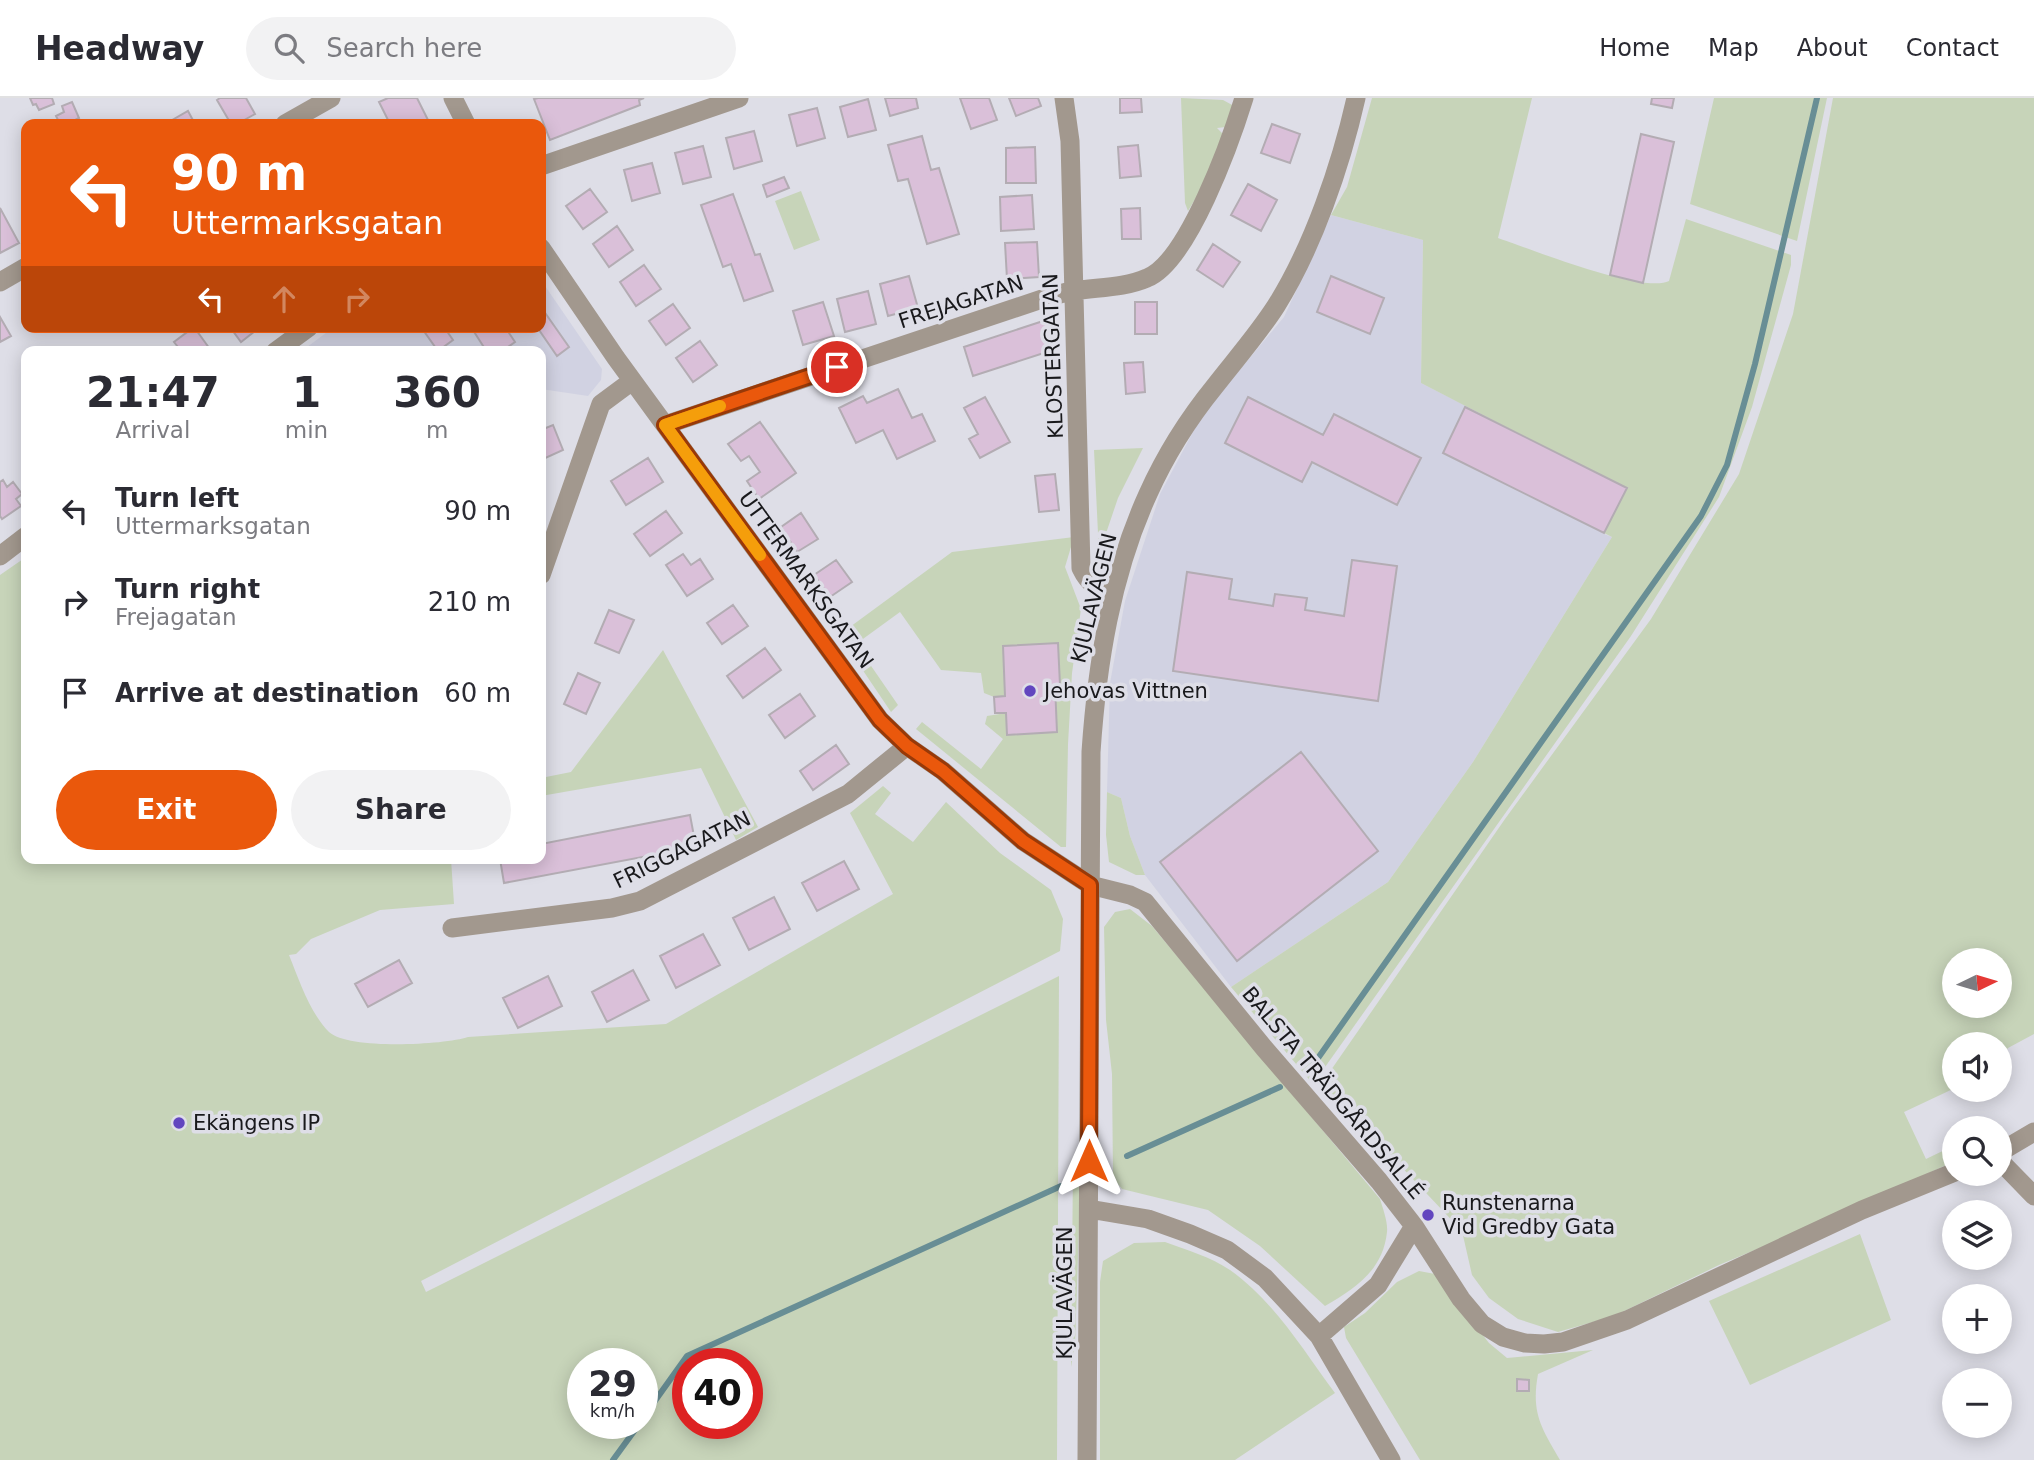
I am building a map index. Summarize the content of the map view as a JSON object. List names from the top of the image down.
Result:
{
  "streets": {
    "street": [
      "FREJAGATAN",
      "KLOSTERGATAN",
      "UTTERMARKSGATAN",
      "KJULAVÄGEN",
      "FRIGGAGATAN",
      "BALSTA TRÄDGÅRDSALLÉ"
    ]
  },
  "crossings": [
    ["FREJAGATAN", "KLOSTERGATAN"],
    ["FREJAGATAN", "UTTERMARKSGATAN"],
    ["KLOSTERGATAN", "KJULAVÄGEN"],
    ["UTTERMARKSGATAN", "KJULAVÄGEN"],
    ["UTTERMARKSGATAN", "FRIGGAGATAN"],
    ["UTTERMARKSGATAN", "BALSTA TRÄDGÅRDSALLÉ"],
    ["KJULAVÄGEN", "BALSTA TRÄDGÅRDSALLÉ"]
  ],
  "places": ["Jehovas Vittnen", "Ekängens IP", "Runstenarna Vid Gredby Gata"],
  "north": "right",
  "page": {
    "header": "Headway",
    "search": "Search here",
    "nav": [
      "Home",
      "Map",
      "About",
      "Contact"
    ],
    "turn": ["90 m", "Uttermarksgatan"],
    "eta": [
      "21:47",
      "Arrival",
      "1",
      "min",
      "360",
      "m"
    ],
    "list": [
      {
        "name": "Turn left",
        "note": "Uttermarksgatan",
        "value": "90 m"
      },
      {
        "name": "Turn right",
        "note": "Frejagatan",
        "value": "210 m"
      },
      {
        "name": "Arrive at destination",
        "value": "60 m"
      }
    ],
    "buttons": ["Exit", "Share"],
    "map_buttons": ["+", "−"],
    "speed": "29 km/h",
    "limit": "40"
  }
}
